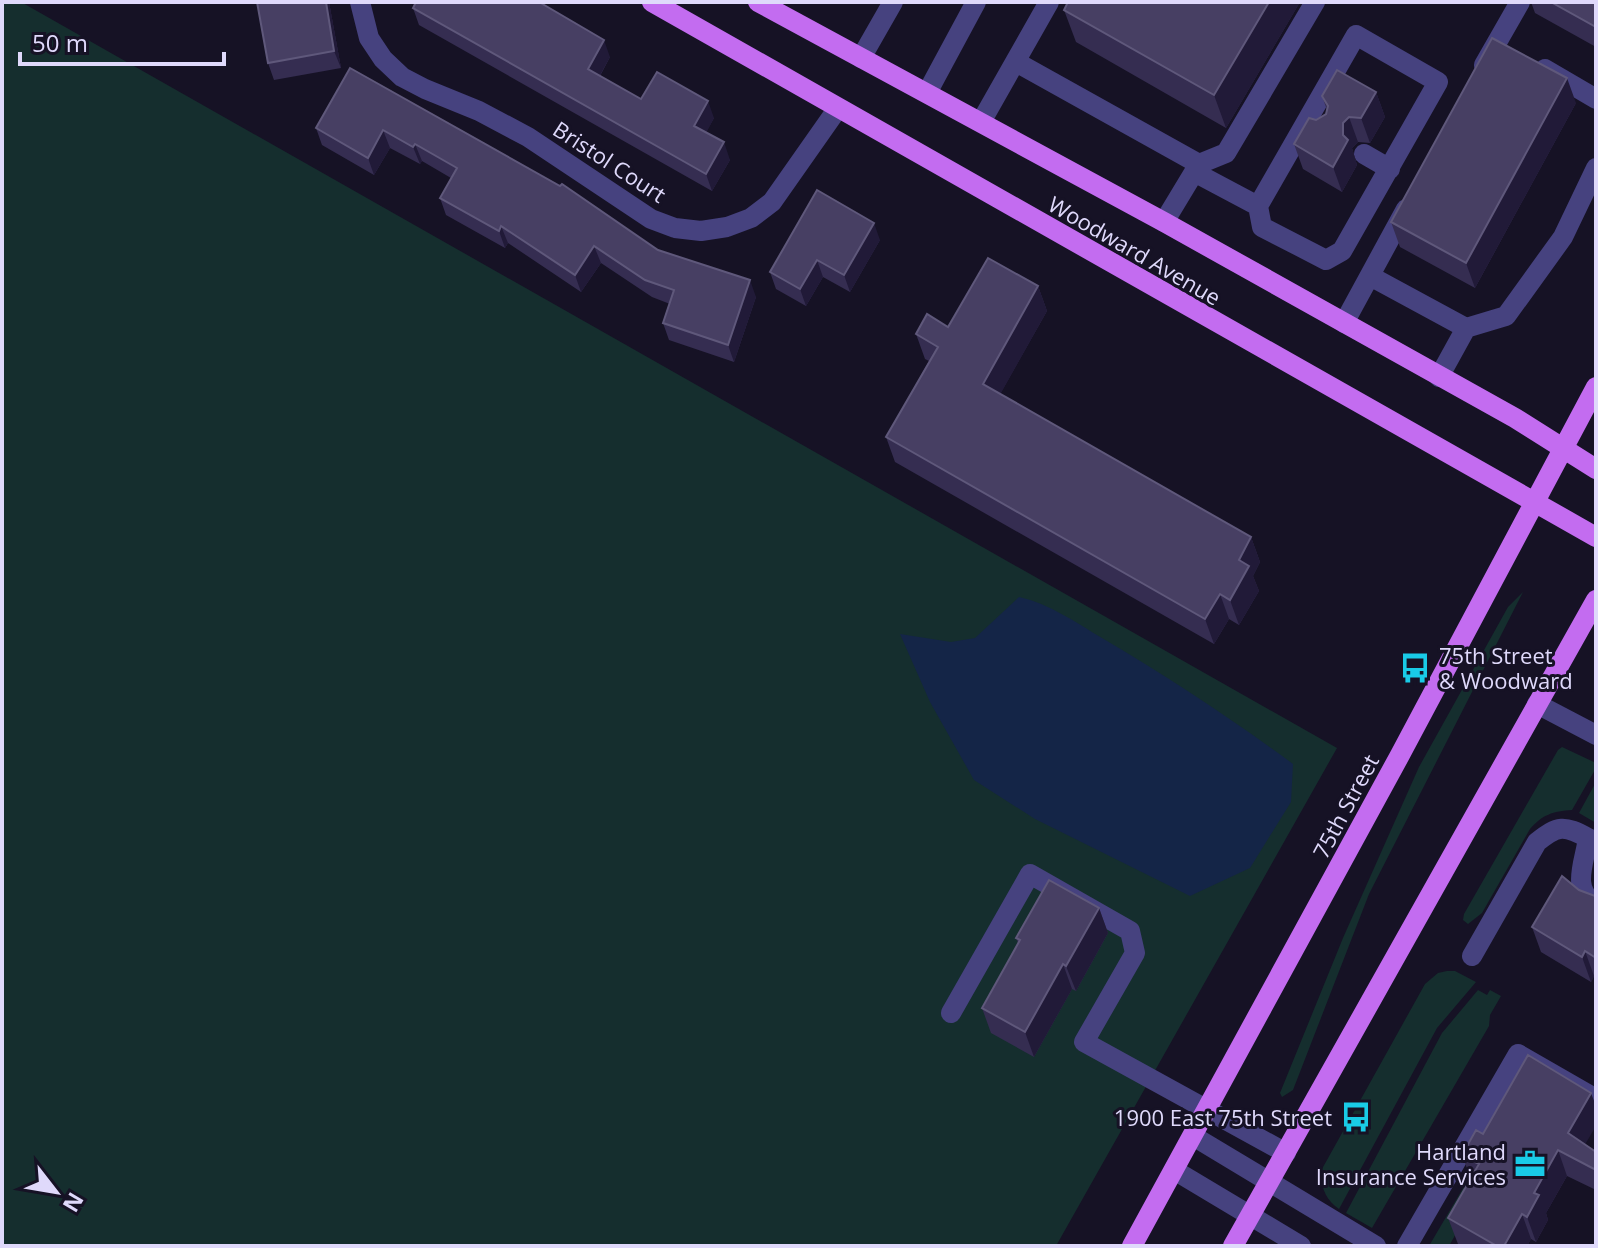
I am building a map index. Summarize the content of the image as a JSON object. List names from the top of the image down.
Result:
{
  "streets": {
    "main road": ["Woodward Avenue", "75th Street"],
    "street": ["Bristol Court"]
  },
  "crossings": [
    ["Bristol Court", "Woodward Avenue"],
    ["Woodward Avenue", "75th Street"]
  ],
  "places": {
    "bus stop": ["75th Street & Woodward", "1900 East 75th Street"],
    "office": ["Hartland Insurance Services"]
  },
  "scale_bar": "50 m",
  "north": "bottom right"
}
